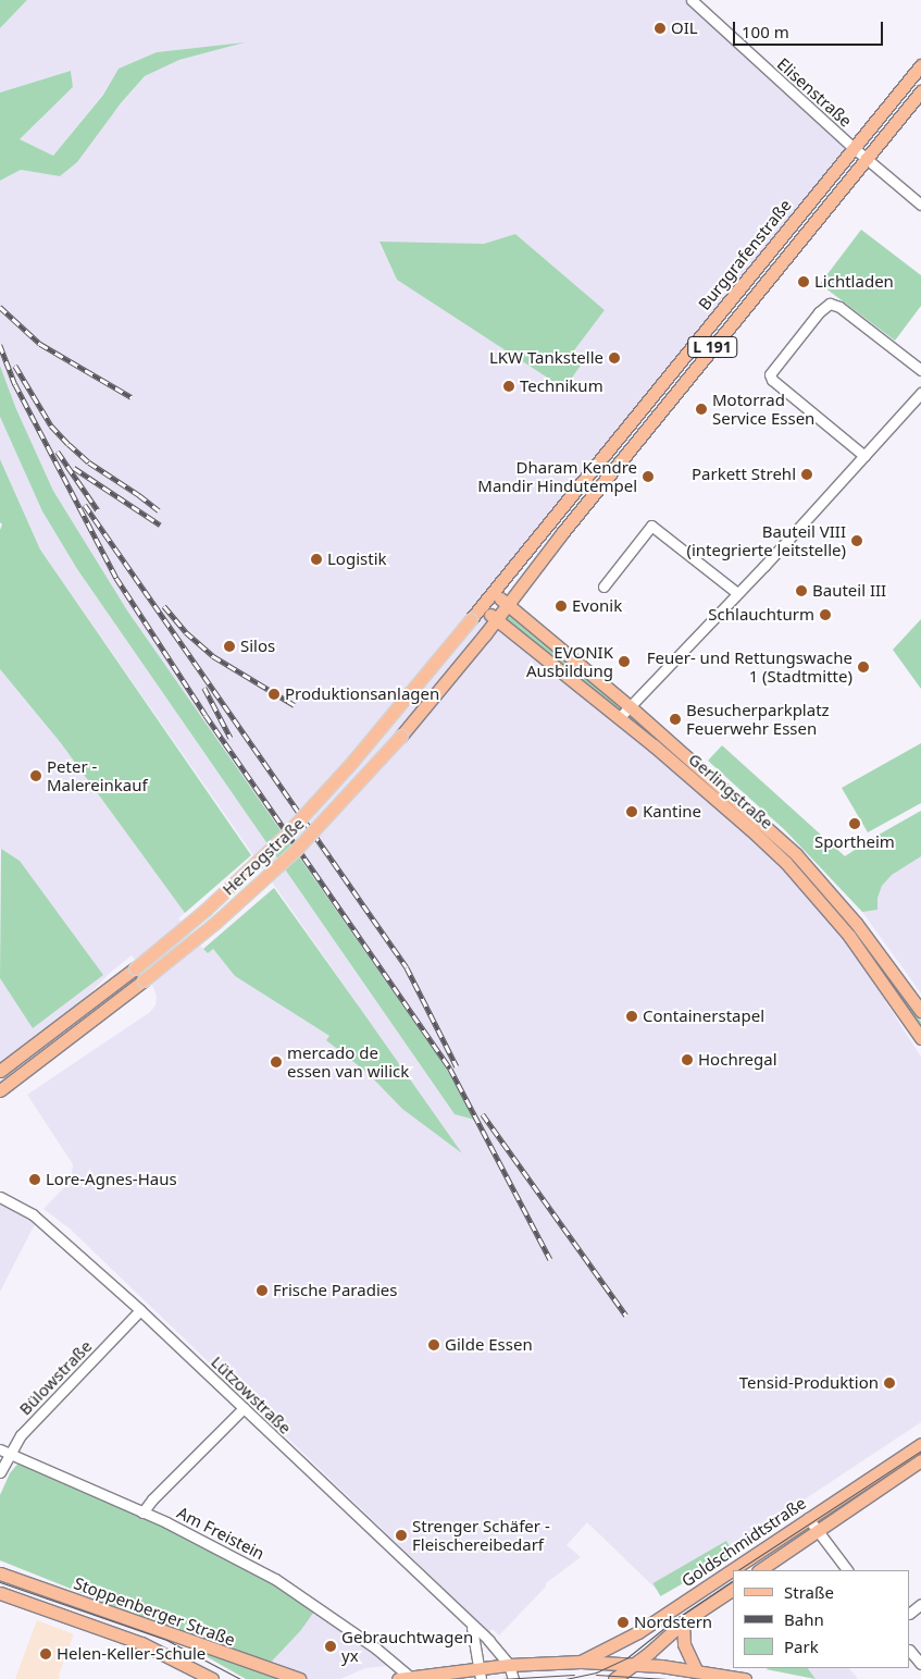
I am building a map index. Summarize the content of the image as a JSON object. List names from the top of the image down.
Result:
{
  "streets": {
    "main road": [
      "Burggrafenstraße",
      "L 191",
      "Gerlingstraße",
      "Herzogstraße",
      "Goldschmidtstraße",
      "Stoppenberger Straße"
    ],
    "street": [
      "Elisenstraße",
      "Bülowstraße",
      "Lützowstraße",
      "Am Freistein"
    ]
  },
  "crossings": [
    ["Elisenstraße", "Burggrafenstraße"],
    ["Burggrafenstraße", "Gerlingstraße"],
    ["Burggrafenstraße", "Herzogstraße"],
    ["Gerlingstraße", "Herzogstraße"],
    ["Bülowstraße", "Lützowstraße"],
    ["Bülowstraße", "Am Freistein"]
  ],
  "places": [
    "OIL",
    "Lichtladen",
    "LKW Tankstelle",
    "Technikum",
    "Motorrad Service Essen",
    "Parkett Strehl",
    "Dharam Kendre Mandir Hindutempel",
    "Bauteil VIII (integrierte leitstelle)",
    "Logistik",
    "Bauteil III",
    "Evonik",
    "Schlauchturm",
    "Silos",
    "EVONIK Ausbildung",
    "Feuer- und Rettungswache 1 (Stadtmitte)",
    "Produktionsanlagen",
    "Besucherparkplatz Feuerwehr Essen",
    "Peter - Malereinkauf",
    "Kantine",
    "Sportheim",
    "Containerstapel",
    "Hochregal",
    "mercado de essen van wilick",
    "Lore-Agnes-Haus",
    "Frische Paradies",
    "Gilde Essen",
    "Tensid-Produktion",
    "Strenger Schäfer - Fleischereibedarf",
    "Nordstern",
    "Gebrauchtwagen yx",
    "Helen-Keller-Schule"
  ],
  "legend": ["Straße", "Bahn", "Park"],
  "scale_bar": "100 m"
}
